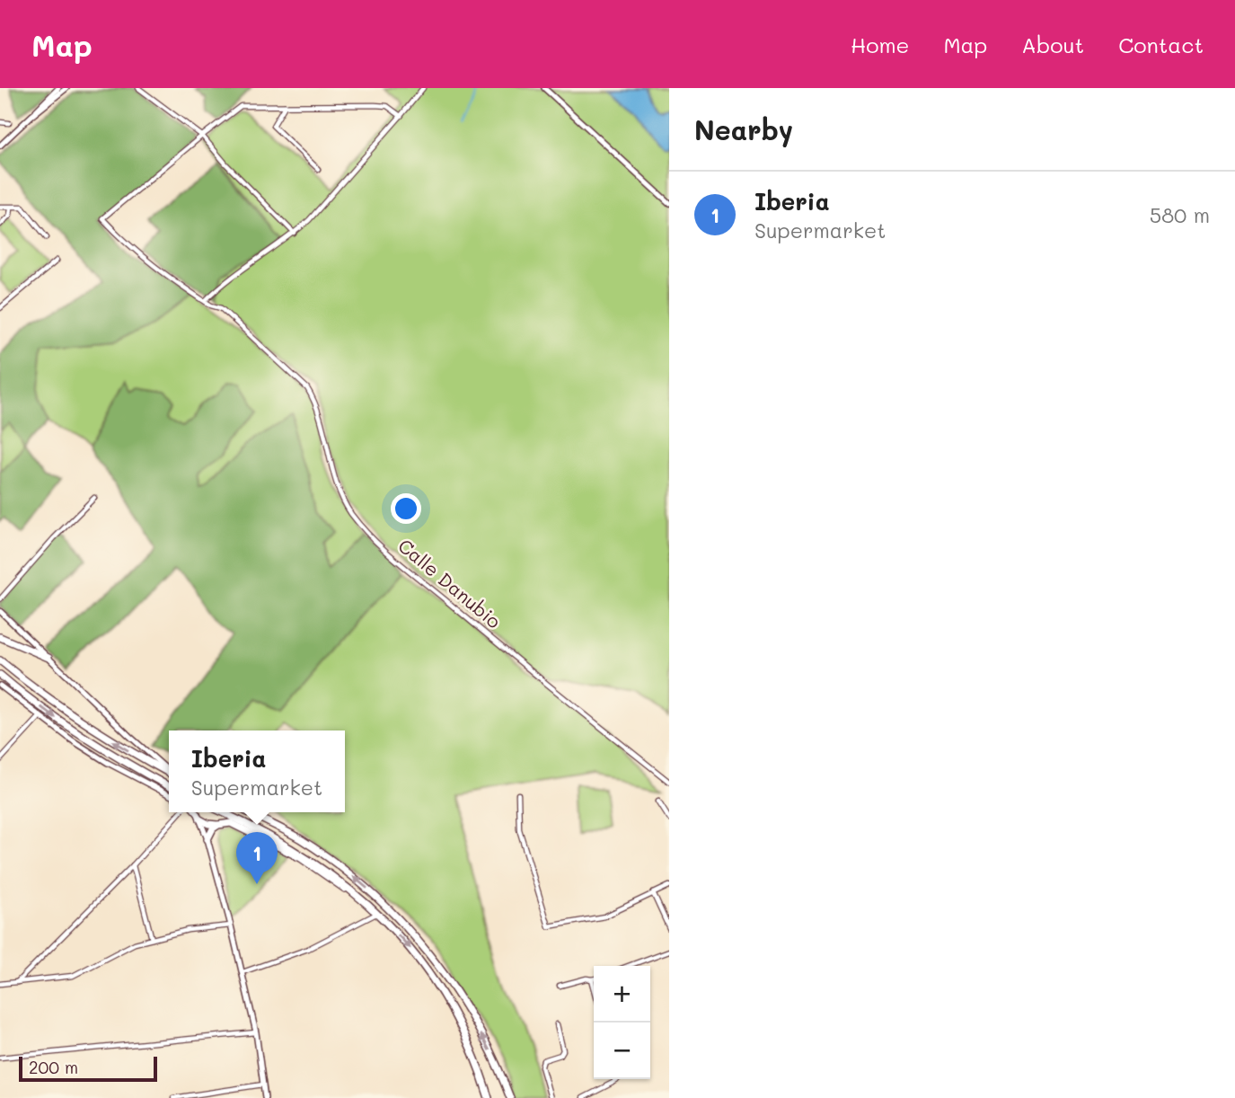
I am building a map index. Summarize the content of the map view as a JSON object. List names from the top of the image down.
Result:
{
  "streets": {
    "street": ["Calle Danubio"]
  },
  "scale_bar": "200 m",
  "page": {
    "header": "Map",
    "nav": [
      "Home",
      "Map",
      "About",
      "Contact"
    ],
    "heading": "Nearby",
    "list": [
      {
        "mark": "1",
        "name": "Iberia",
        "note": "Supermarket",
        "value": "580 m"
      }
    ],
    "popup": ["Iberia", "Supermarket"],
    "pins": "1",
    "map_buttons": ["+", "−"],
    "scale": "200 m"
  }
}
